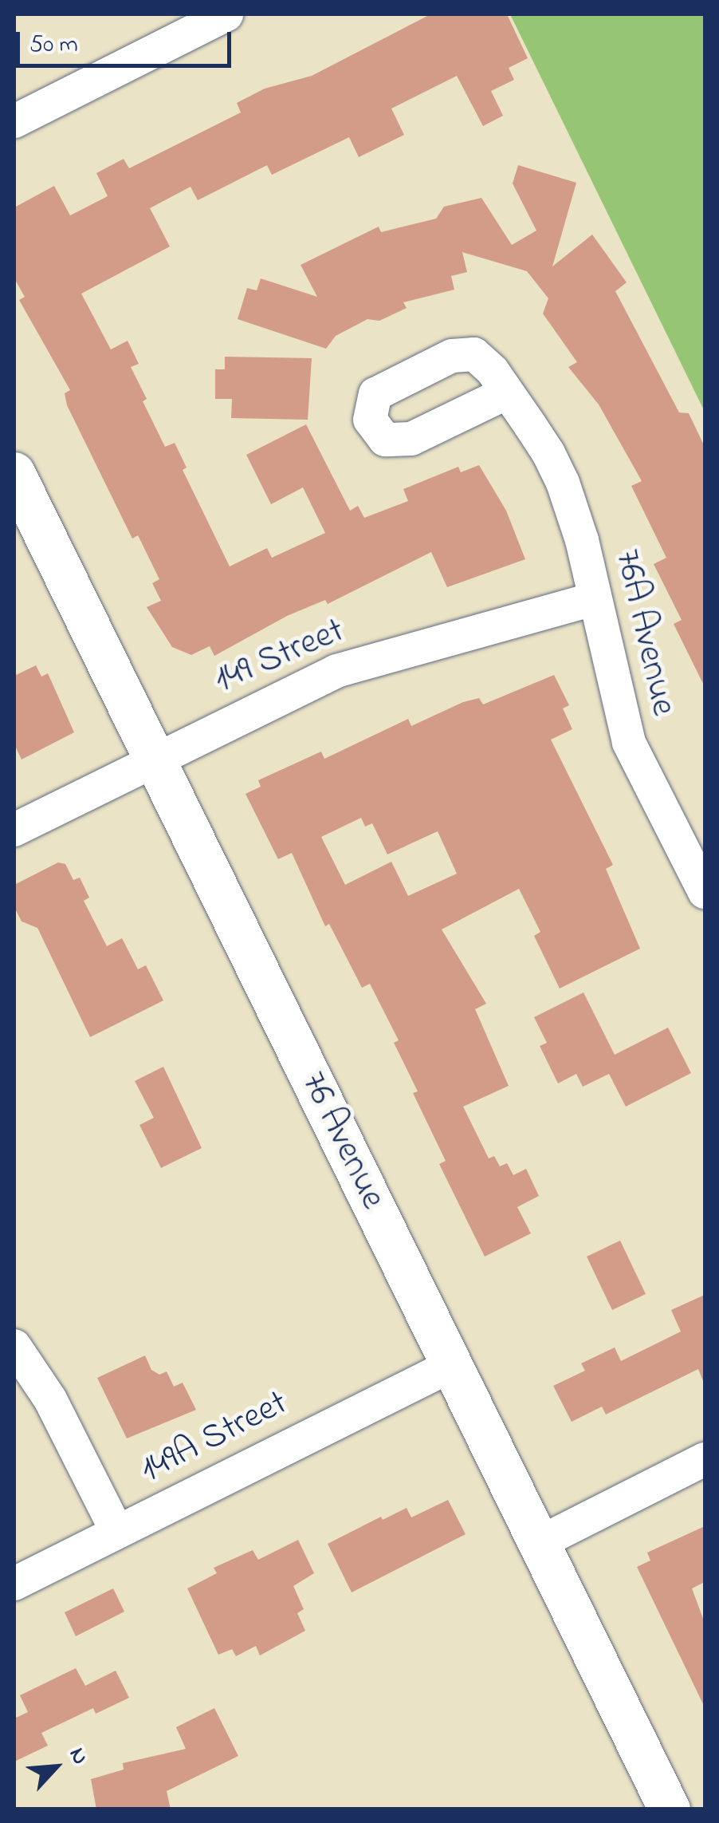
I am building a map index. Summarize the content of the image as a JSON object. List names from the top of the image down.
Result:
{
  "streets": {
    "street": [
      "76A Avenue",
      "149 Street",
      "76 Avenue",
      "149A Street"
    ]
  },
  "crossings": [
    ["76A Avenue", "149 Street"],
    ["149 Street", "76 Avenue"],
    ["76 Avenue", "149A Street"]
  ],
  "scale_bar": "50 m",
  "north": "top right"
}
